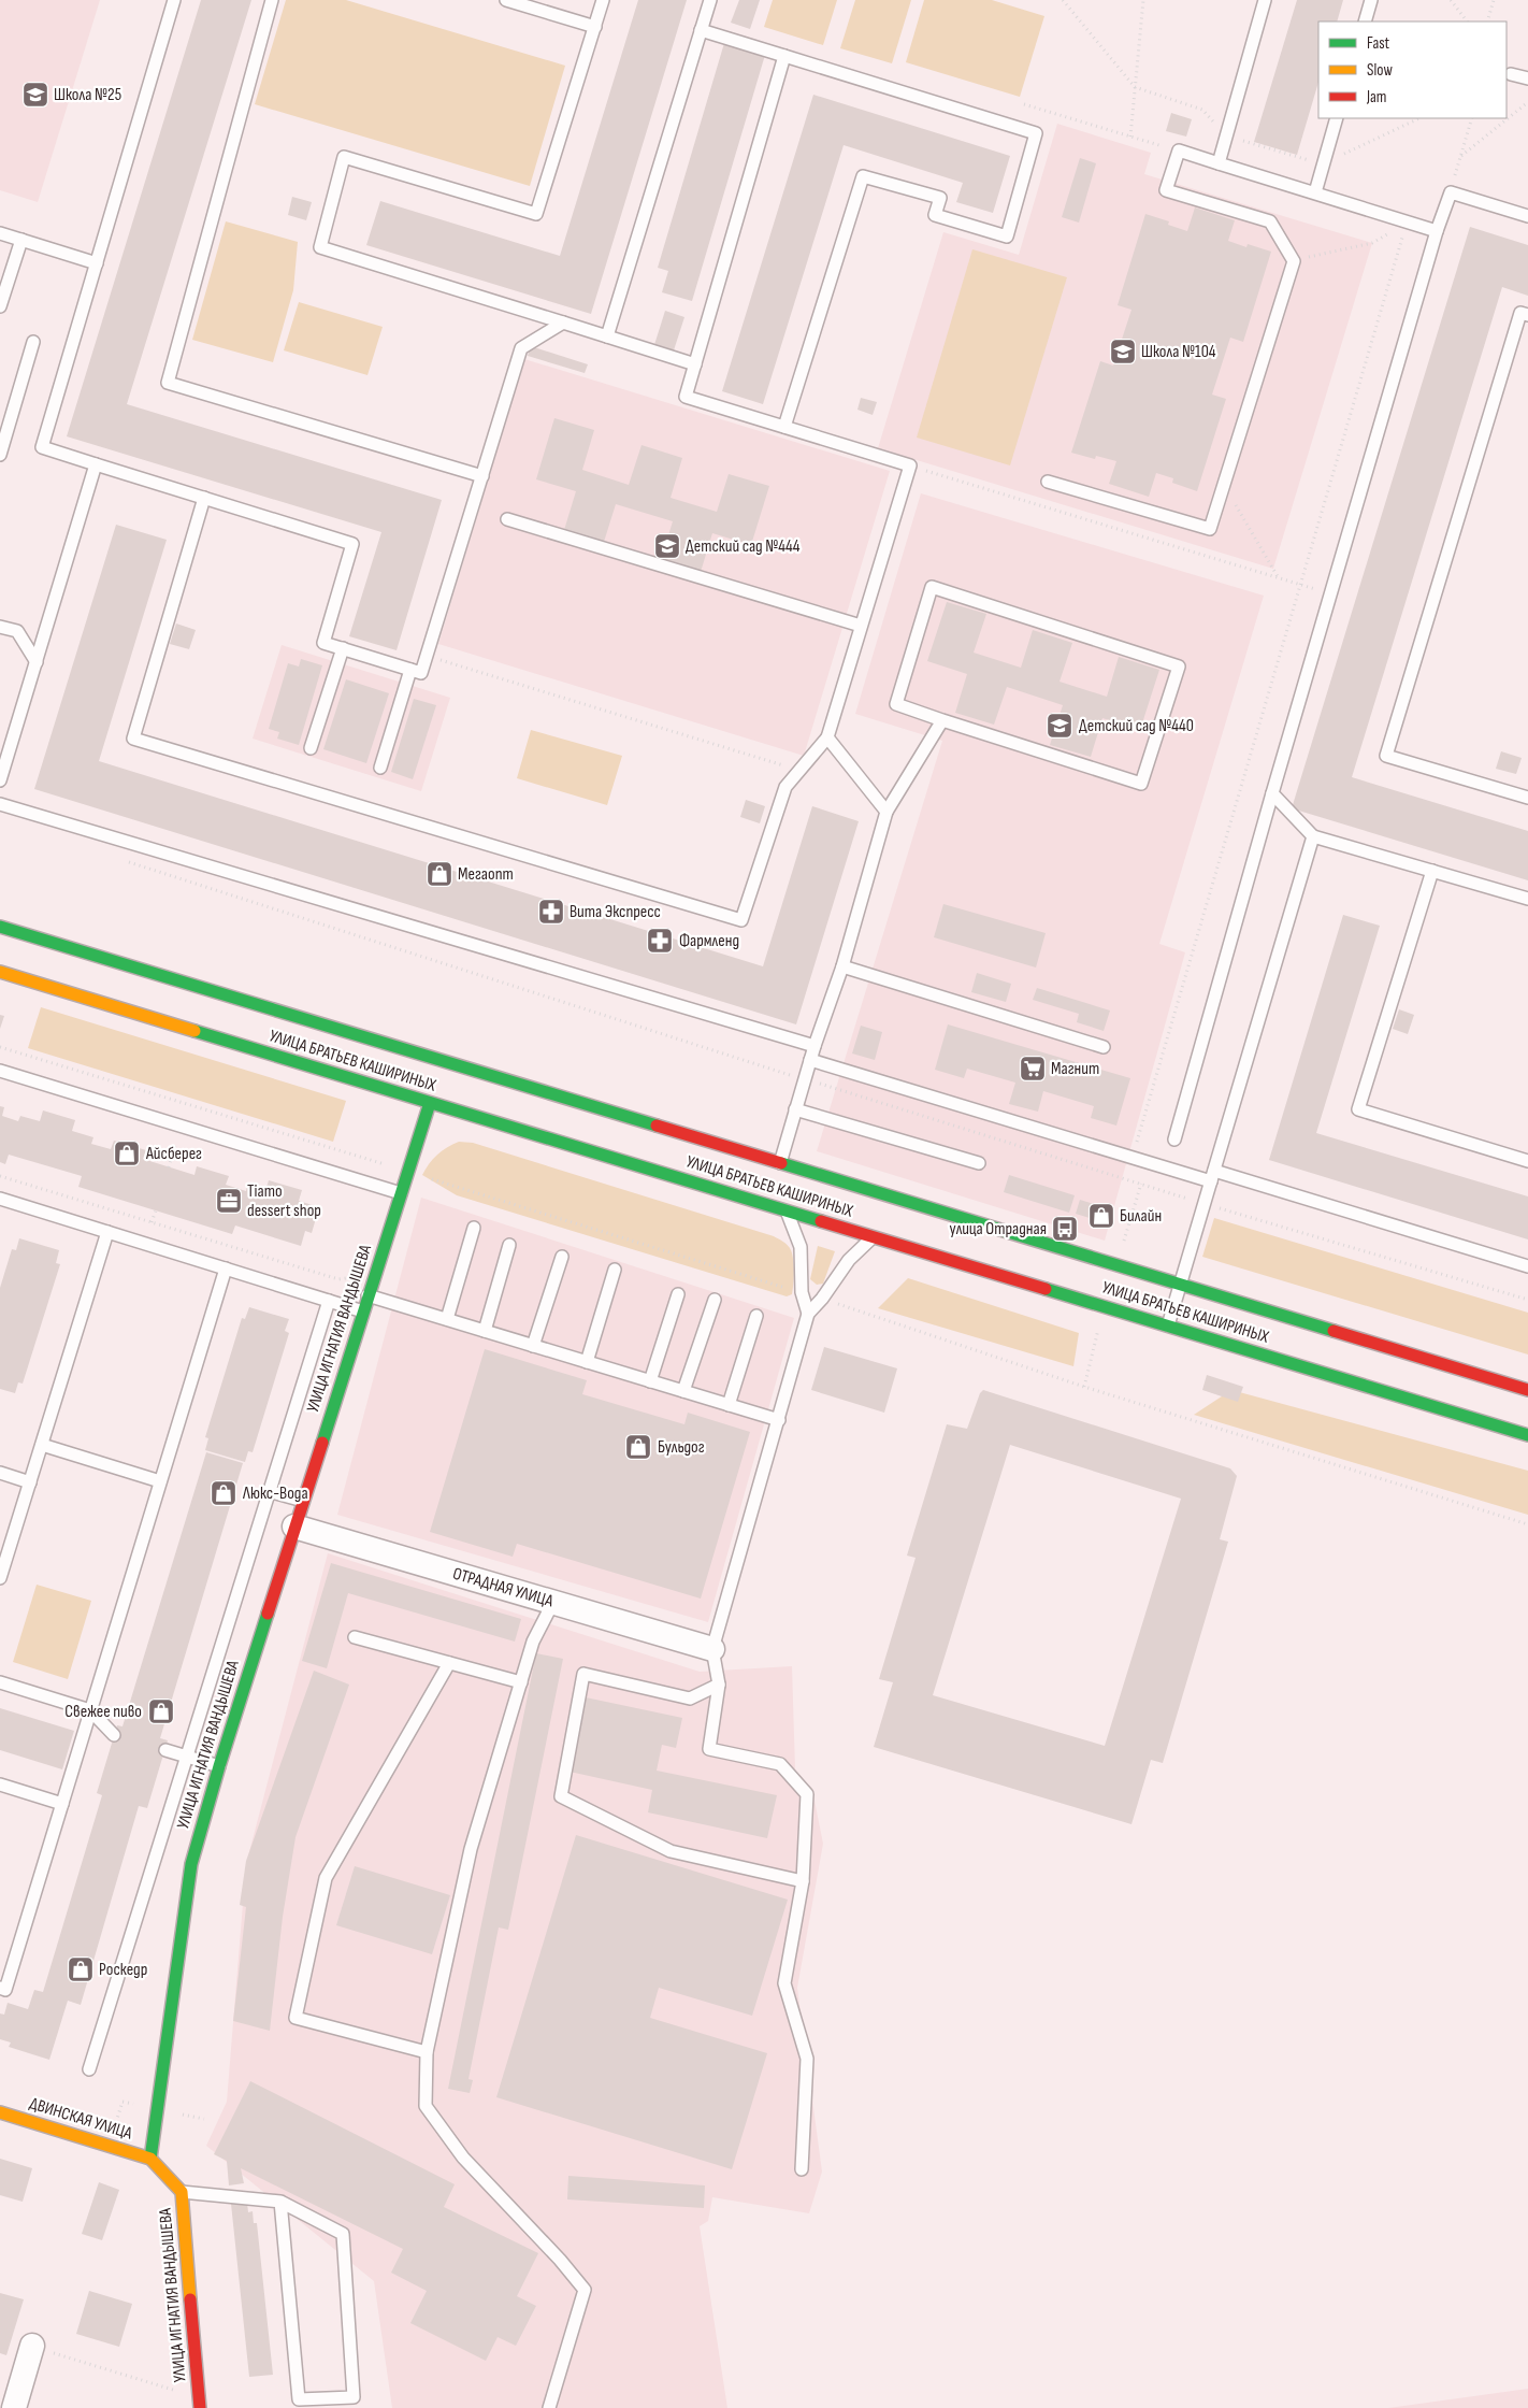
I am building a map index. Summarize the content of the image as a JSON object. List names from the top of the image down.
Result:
{
  "streets": {
    "main road": ["УЛИЦА БРАТЬЕВ КАШИРИНЫХ", "УЛИЦА ИГНАТИЯ ВАНДЫШЕВА", "ДВИНСКАЯ УЛИЦА"],
    "street": ["ОТРАДНАЯ УЛИЦА"]
  },
  "crossings": [
    ["УЛИЦА БРАТЬЕВ КАШИРИНЫХ", "УЛИЦА ИГНАТИЯ ВАНДЫШЕВА"],
    ["УЛИЦА ИГНАТИЯ ВАНДЫШЕВА", "ОТРАДНАЯ УЛИЦА"],
    ["УЛИЦА ИГНАТИЯ ВАНДЫШЕВА", "ДВИНСКАЯ УЛИЦА"]
  ],
  "places": {
    "school or university": [
      "Школа №25",
      "Школа №104",
      "Детский сад №444",
      "Детский сад №440"
    ],
    "shop": [
      "Мегаопт",
      "Айсберег",
      "Билайн",
      "Бульдог",
      "Люкс-Вода",
      "Свежее пиво",
      "Роскедр"
    ],
    "pharmacy": ["Вита Экспресс", "Фармленд"],
    "supermarket": ["Магнит"],
    "office": ["Tiamo dessert shop"],
    "bus stop": ["улица Отрадная"]
  },
  "legend": ["Fast", "Slow", "Jam"]
}
